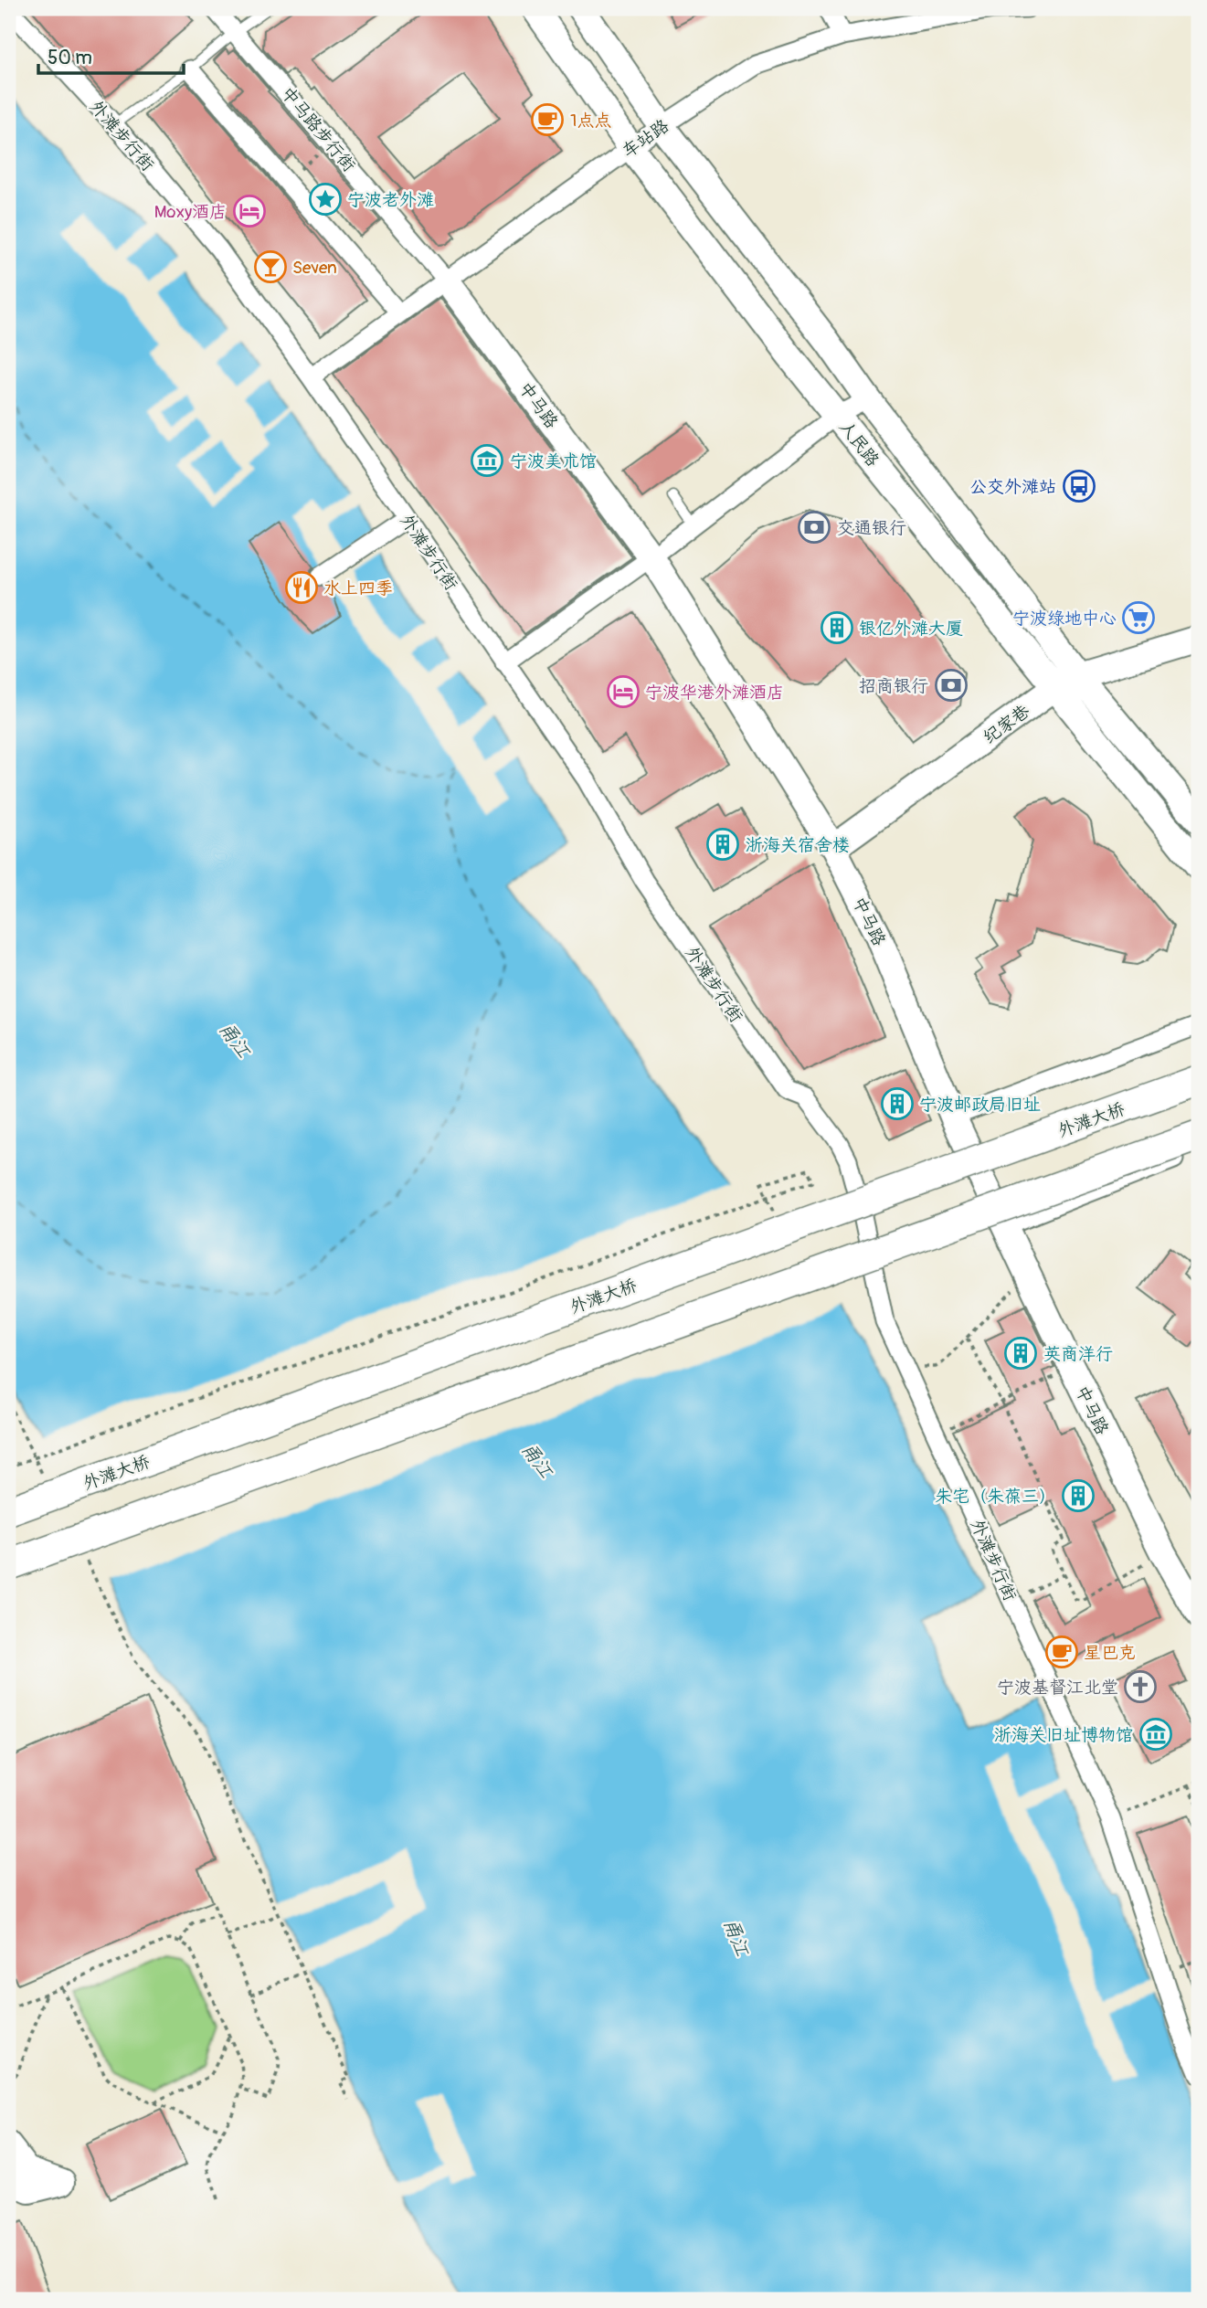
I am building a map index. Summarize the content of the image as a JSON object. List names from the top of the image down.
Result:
{
  "streets": {
    "main road": [
      "中马路",
      "人民路",
      "纪家巷",
      "外滩大桥"
    ],
    "street": ["中马路步行街", "外滩步行街", "车站路"]
  },
  "crossings": [
    ["中马路步行街", "车站路"],
    ["中马路步行街", "中马路"],
    ["外滩步行街", "车站路"],
    ["车站路", "中马路"],
    ["车站路", "人民路"],
    ["中马路", "纪家巷"],
    ["人民路", "纪家巷"]
  ],
  "water": ["甬江"],
  "places": {
    "cafe": ["1点点", "星巴克"],
    "place": ["宁波老外滩"],
    "hotel": ["Moxy酒店", "宁波华港外滩酒店"],
    "bar": ["Seven"],
    "museum": ["宁波美术馆", "浙海关旧址博物馆"],
    "bus stop": ["公交外滩站"],
    "bank": ["交通银行", "招商银行"],
    "restaurant": ["水上四季"],
    "supermarket": ["宁波绿地中心"],
    "building": [
      "银亿外滩大厦",
      "浙海关宿舍楼",
      "宁波邮政局旧址",
      "英商洋行",
      "朱宅（朱葆三）"
    ],
    "church": ["宁波基督江北堂"]
  },
  "scale_bar": "50 m"
}
